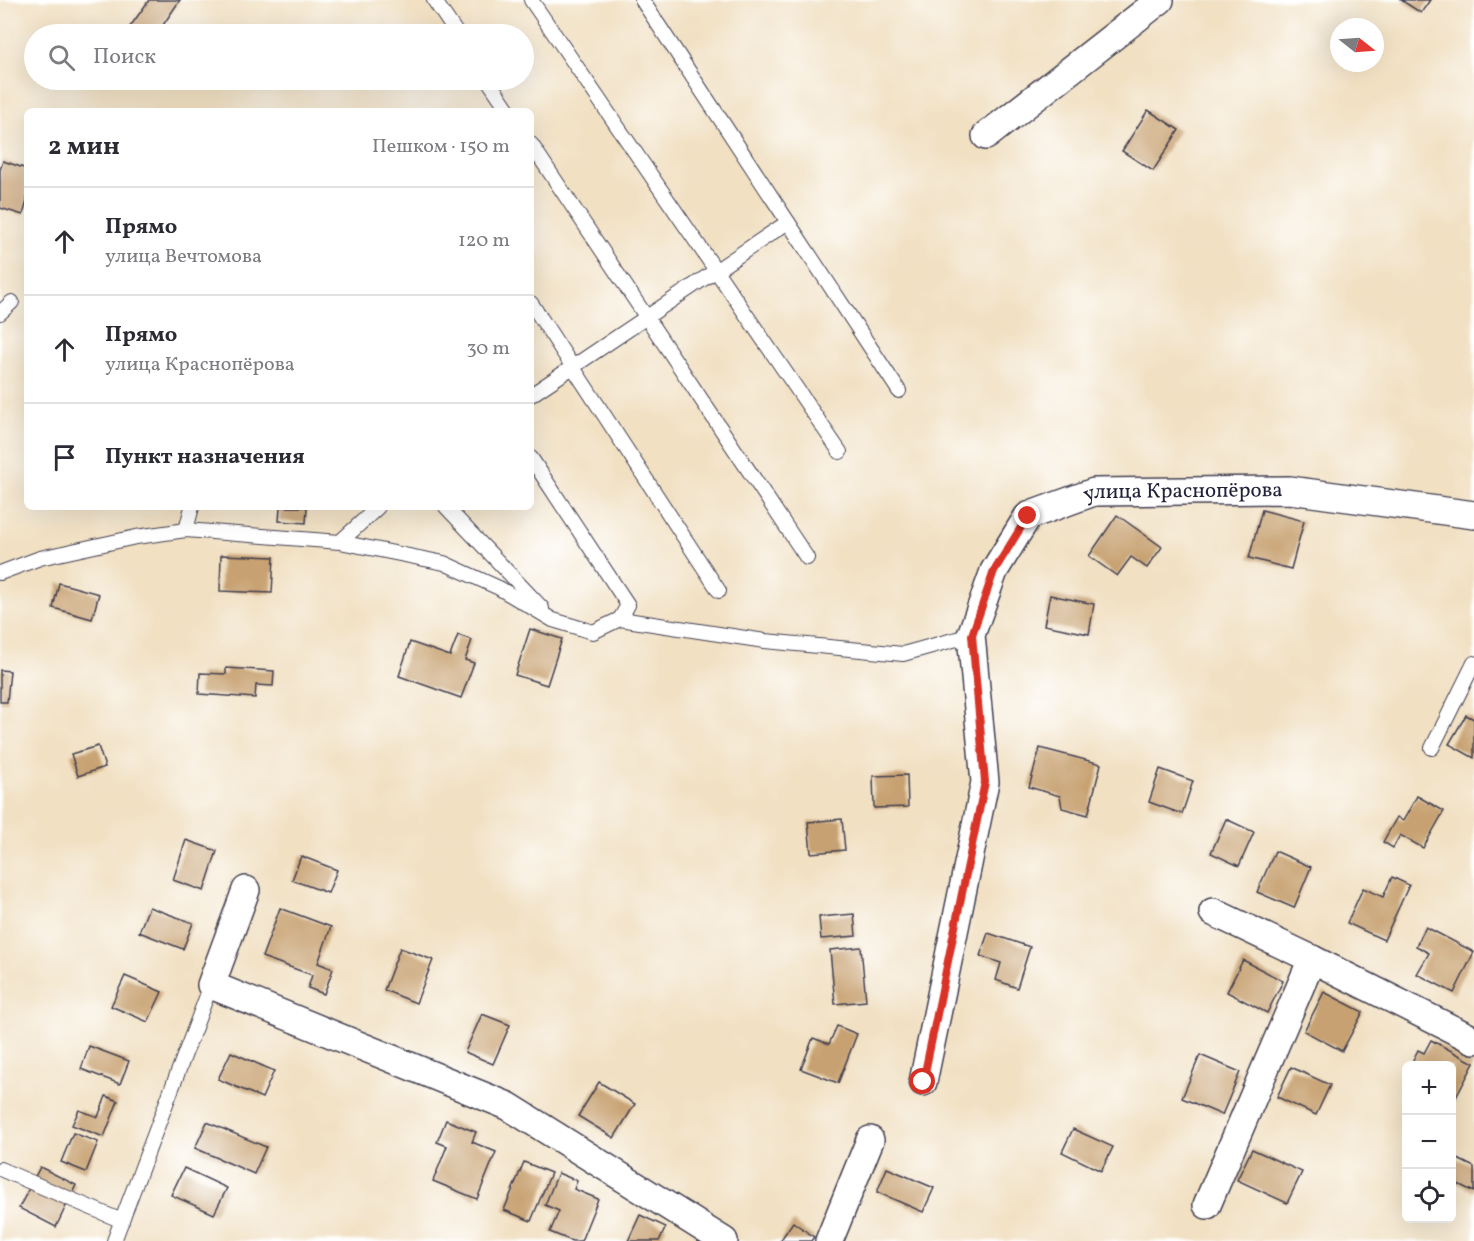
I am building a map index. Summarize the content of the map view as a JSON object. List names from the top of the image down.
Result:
{
  "streets": {
    "street": ["улица Краснопёрова"]
  },
  "north": "right",
  "page": {
    "search": "Поиск",
    "heading": ["2 мин", "Пешком · 150 m"],
    "list": [
      ["Прямо", "улица Вечтомова", "120 m"],
      ["Прямо", "улица Краснопёрова", "30 m"],
      "Пункт назначения"
    ],
    "map_buttons": ["+", "−"]
  }
}
